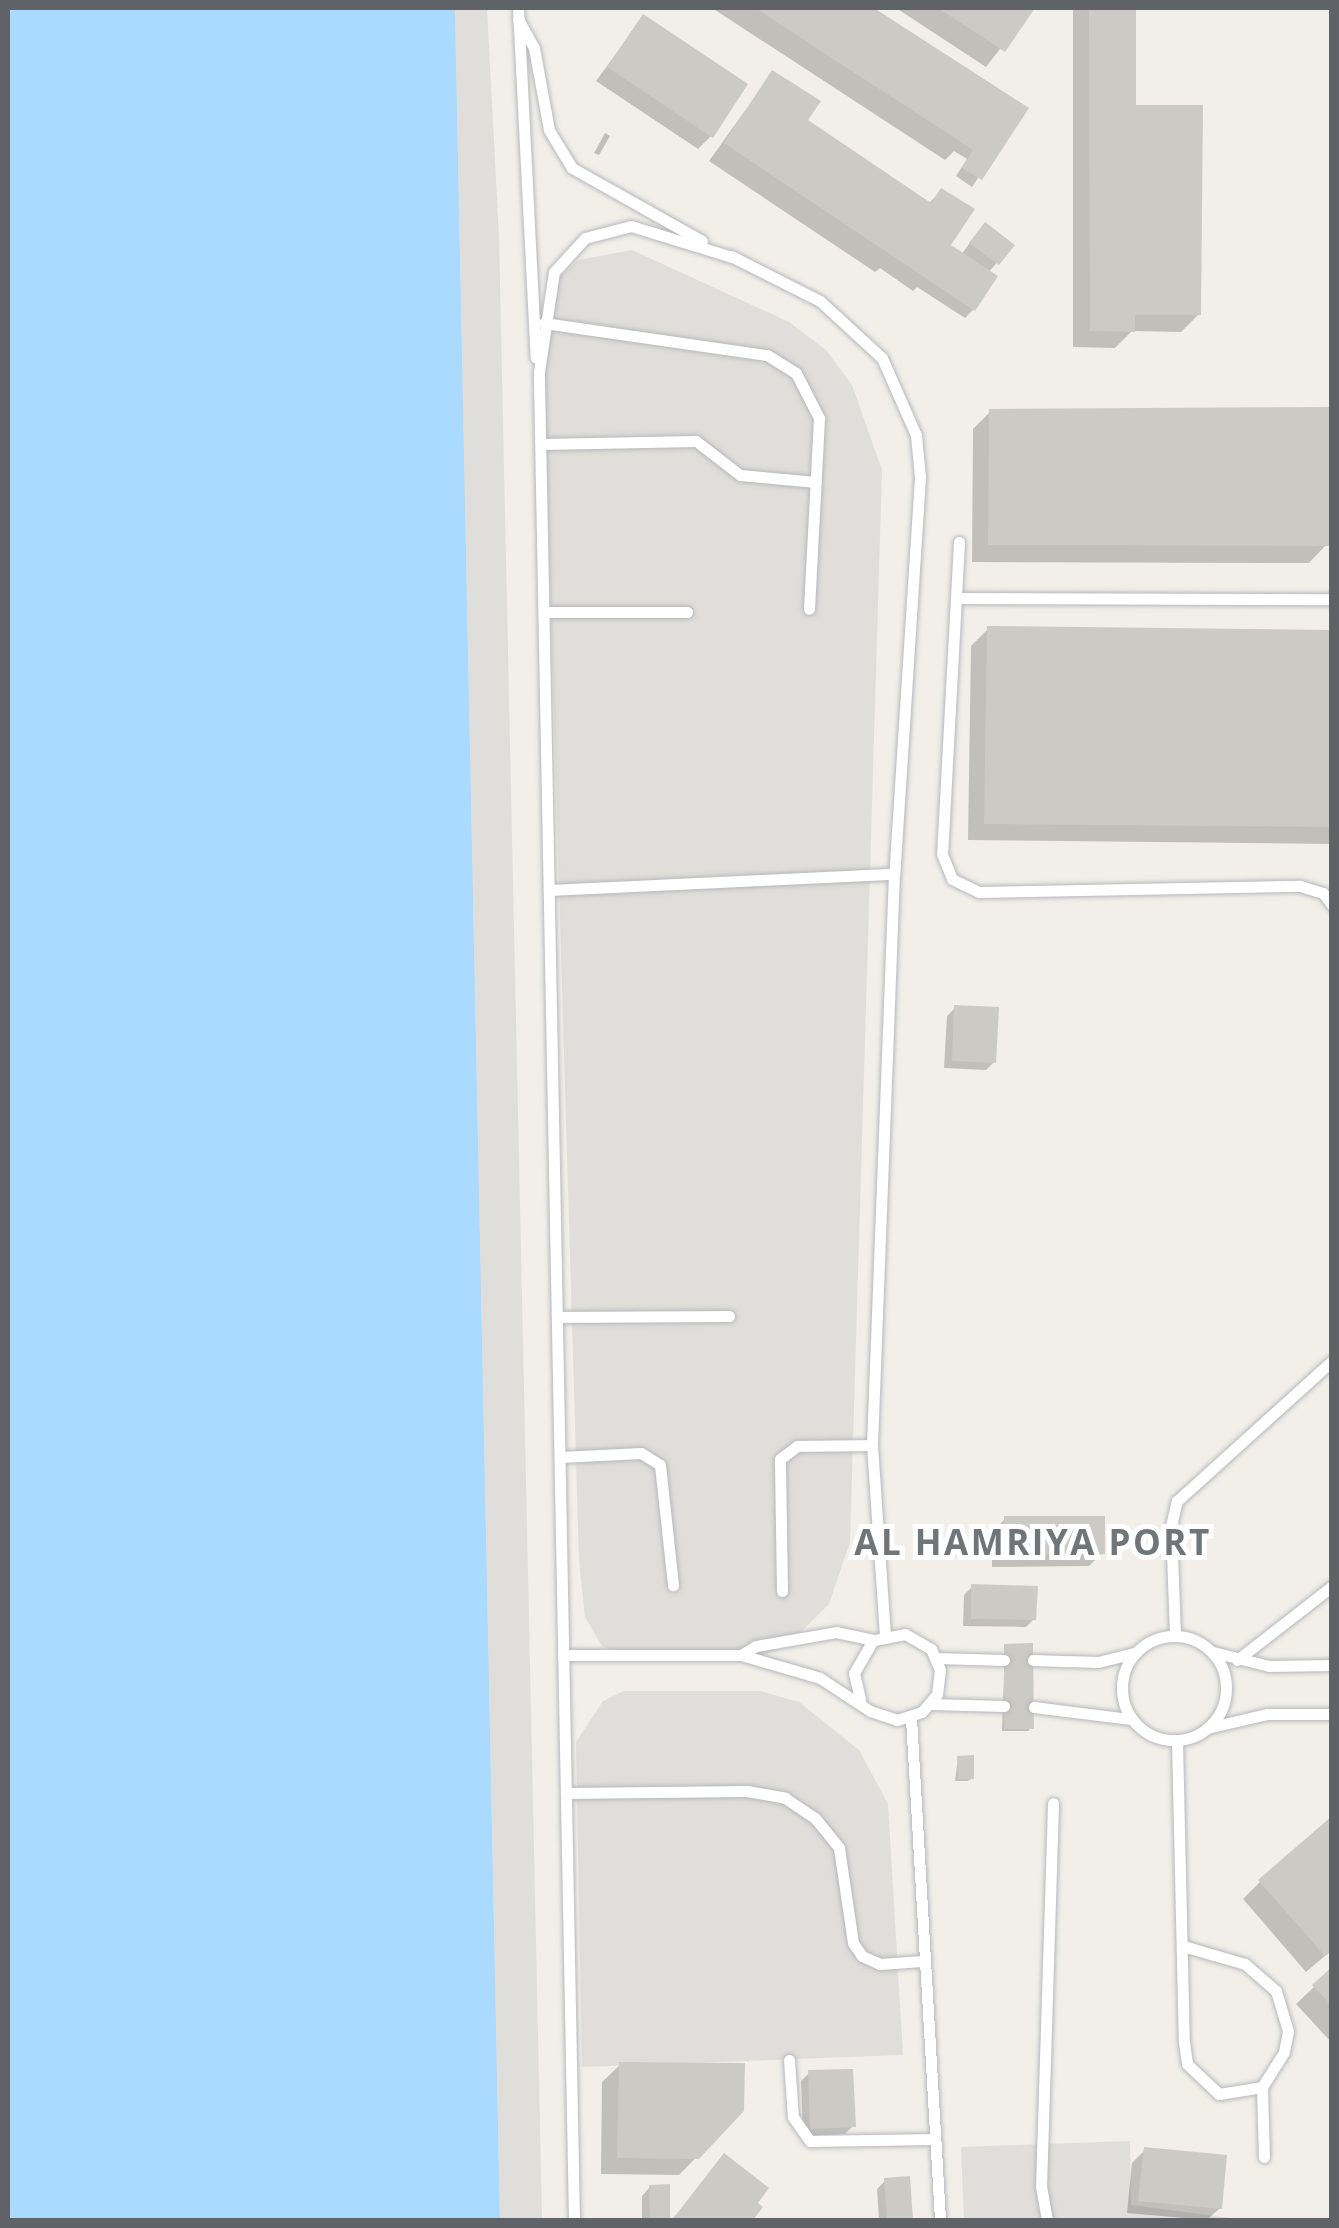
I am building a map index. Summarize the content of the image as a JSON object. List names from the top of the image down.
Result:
{
  "districts": ["AL HAMRIYA PORT"]
}
